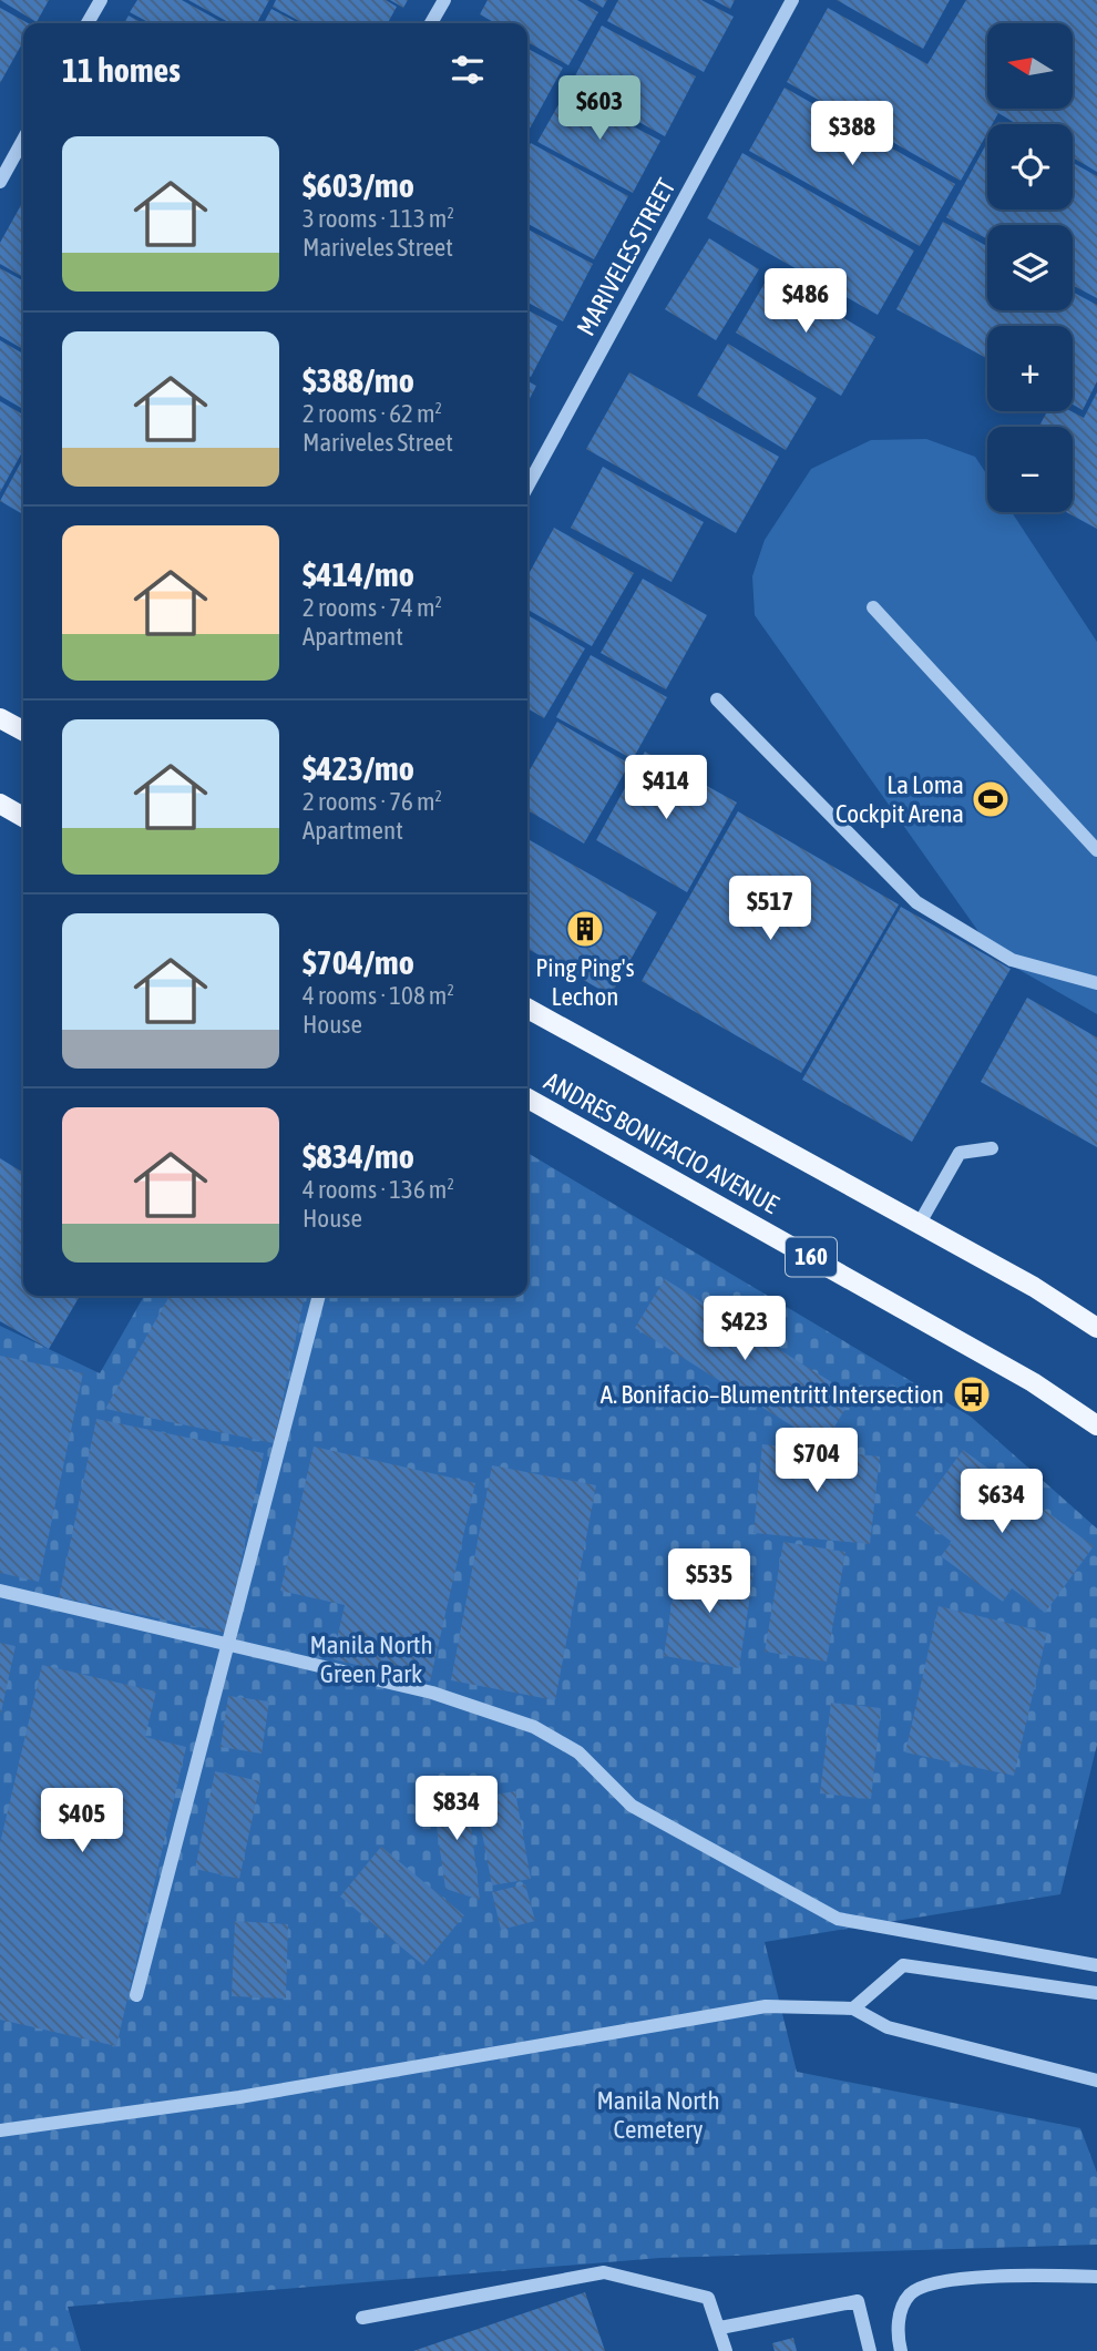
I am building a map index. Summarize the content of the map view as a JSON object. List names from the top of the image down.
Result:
{
  "streets": {
    "main road": ["ANDRES BONIFACIO AVENUE", "160"],
    "street": ["MARIVELES STREET"]
  },
  "parks": ["Manila North Green Park", "Manila North Cemetery"],
  "places": {
    "sports": ["La Loma Cockpit Arena"],
    "building": ["Ping Ping's Lechon"],
    "bus stop": ["A. Bonifacio–Blumentritt Intersection"]
  },
  "north": "left",
  "page": {
    "map_buttons": ["+", "−"],
    "heading": "11 homes",
    "price": [
      "$603",
      "$388",
      "$486",
      "$414",
      "$517",
      "$423",
      "$704",
      "$634",
      "$535",
      "$834",
      "$405"
    ],
    "list": [
      {
        "name": "$603/mo",
        "note": "3 rooms · 113 m² · Mariveles Street"
      },
      {
        "name": "$388/mo",
        "note": "2 rooms · 62 m² · Mariveles Street"
      },
      {
        "name": "$414/mo",
        "note": "2 rooms · 74 m² · Apartment"
      },
      {
        "name": "$423/mo",
        "note": "2 rooms · 76 m² · Apartment"
      },
      {
        "name": "$704/mo",
        "note": "4 rooms · 108 m² · House"
      },
      {
        "name": "$834/mo",
        "note": "4 rooms · 136 m² · House"
      }
    ]
  }
}
